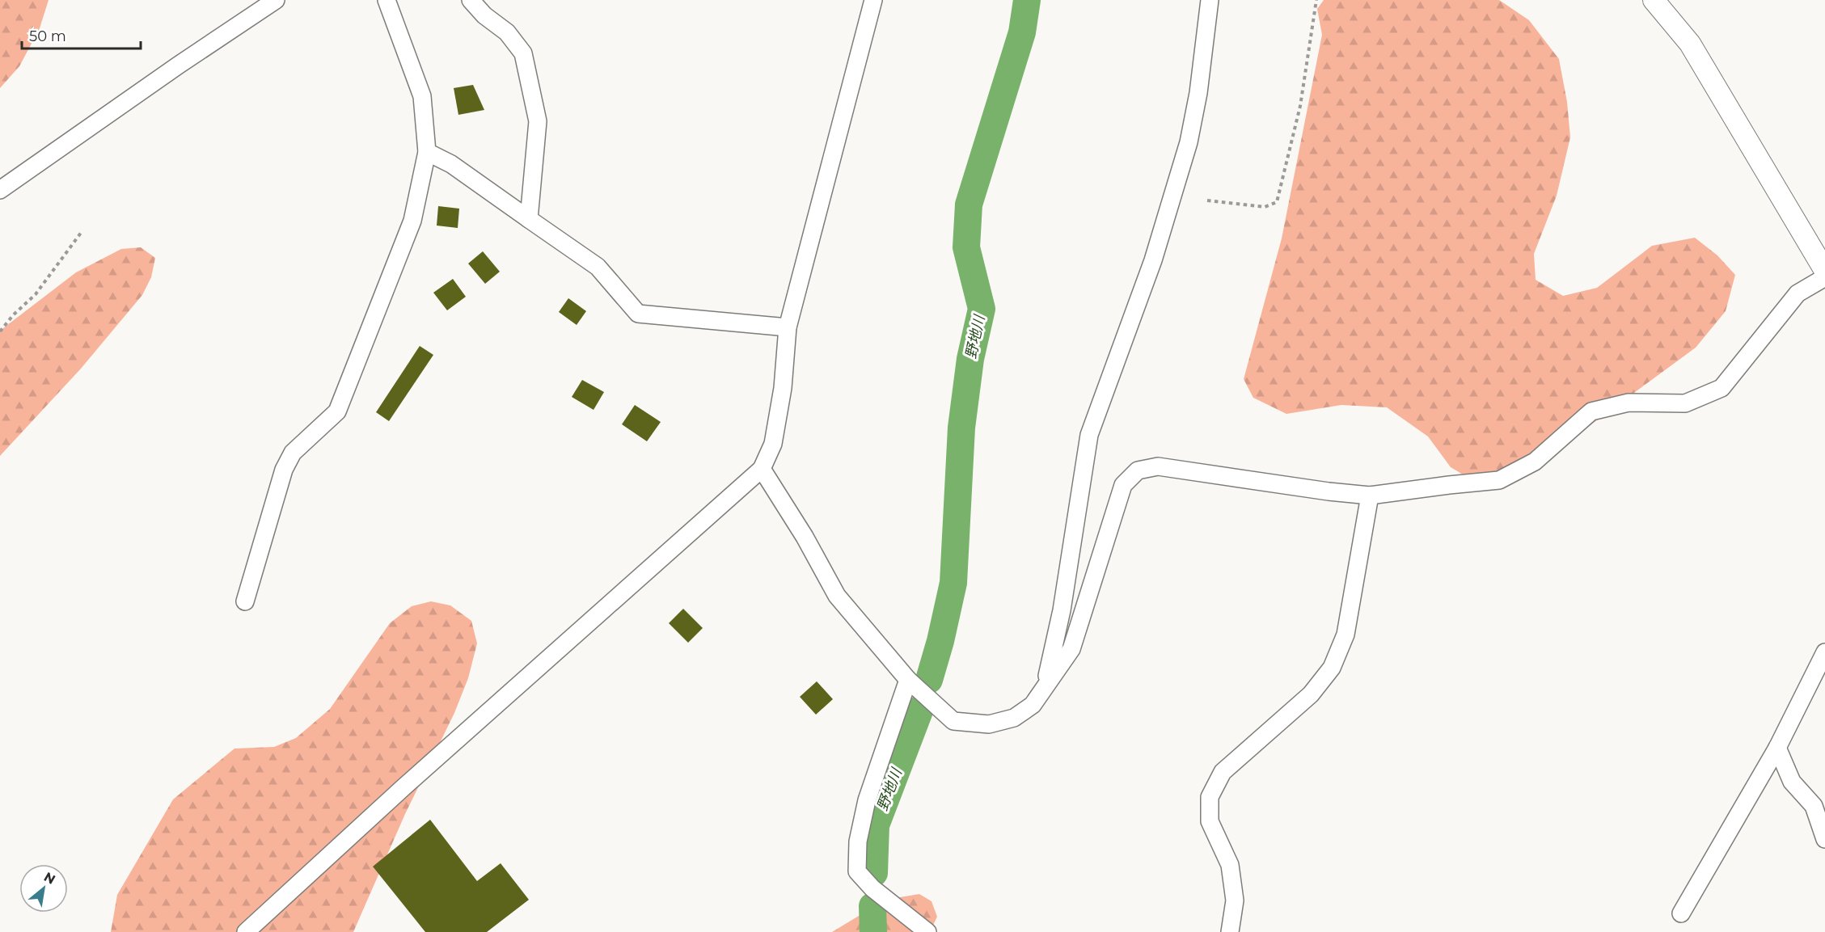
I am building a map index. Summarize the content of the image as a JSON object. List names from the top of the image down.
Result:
{
  "water": ["野地川"],
  "scale_bar": "50 m",
  "north": "top right"
}
